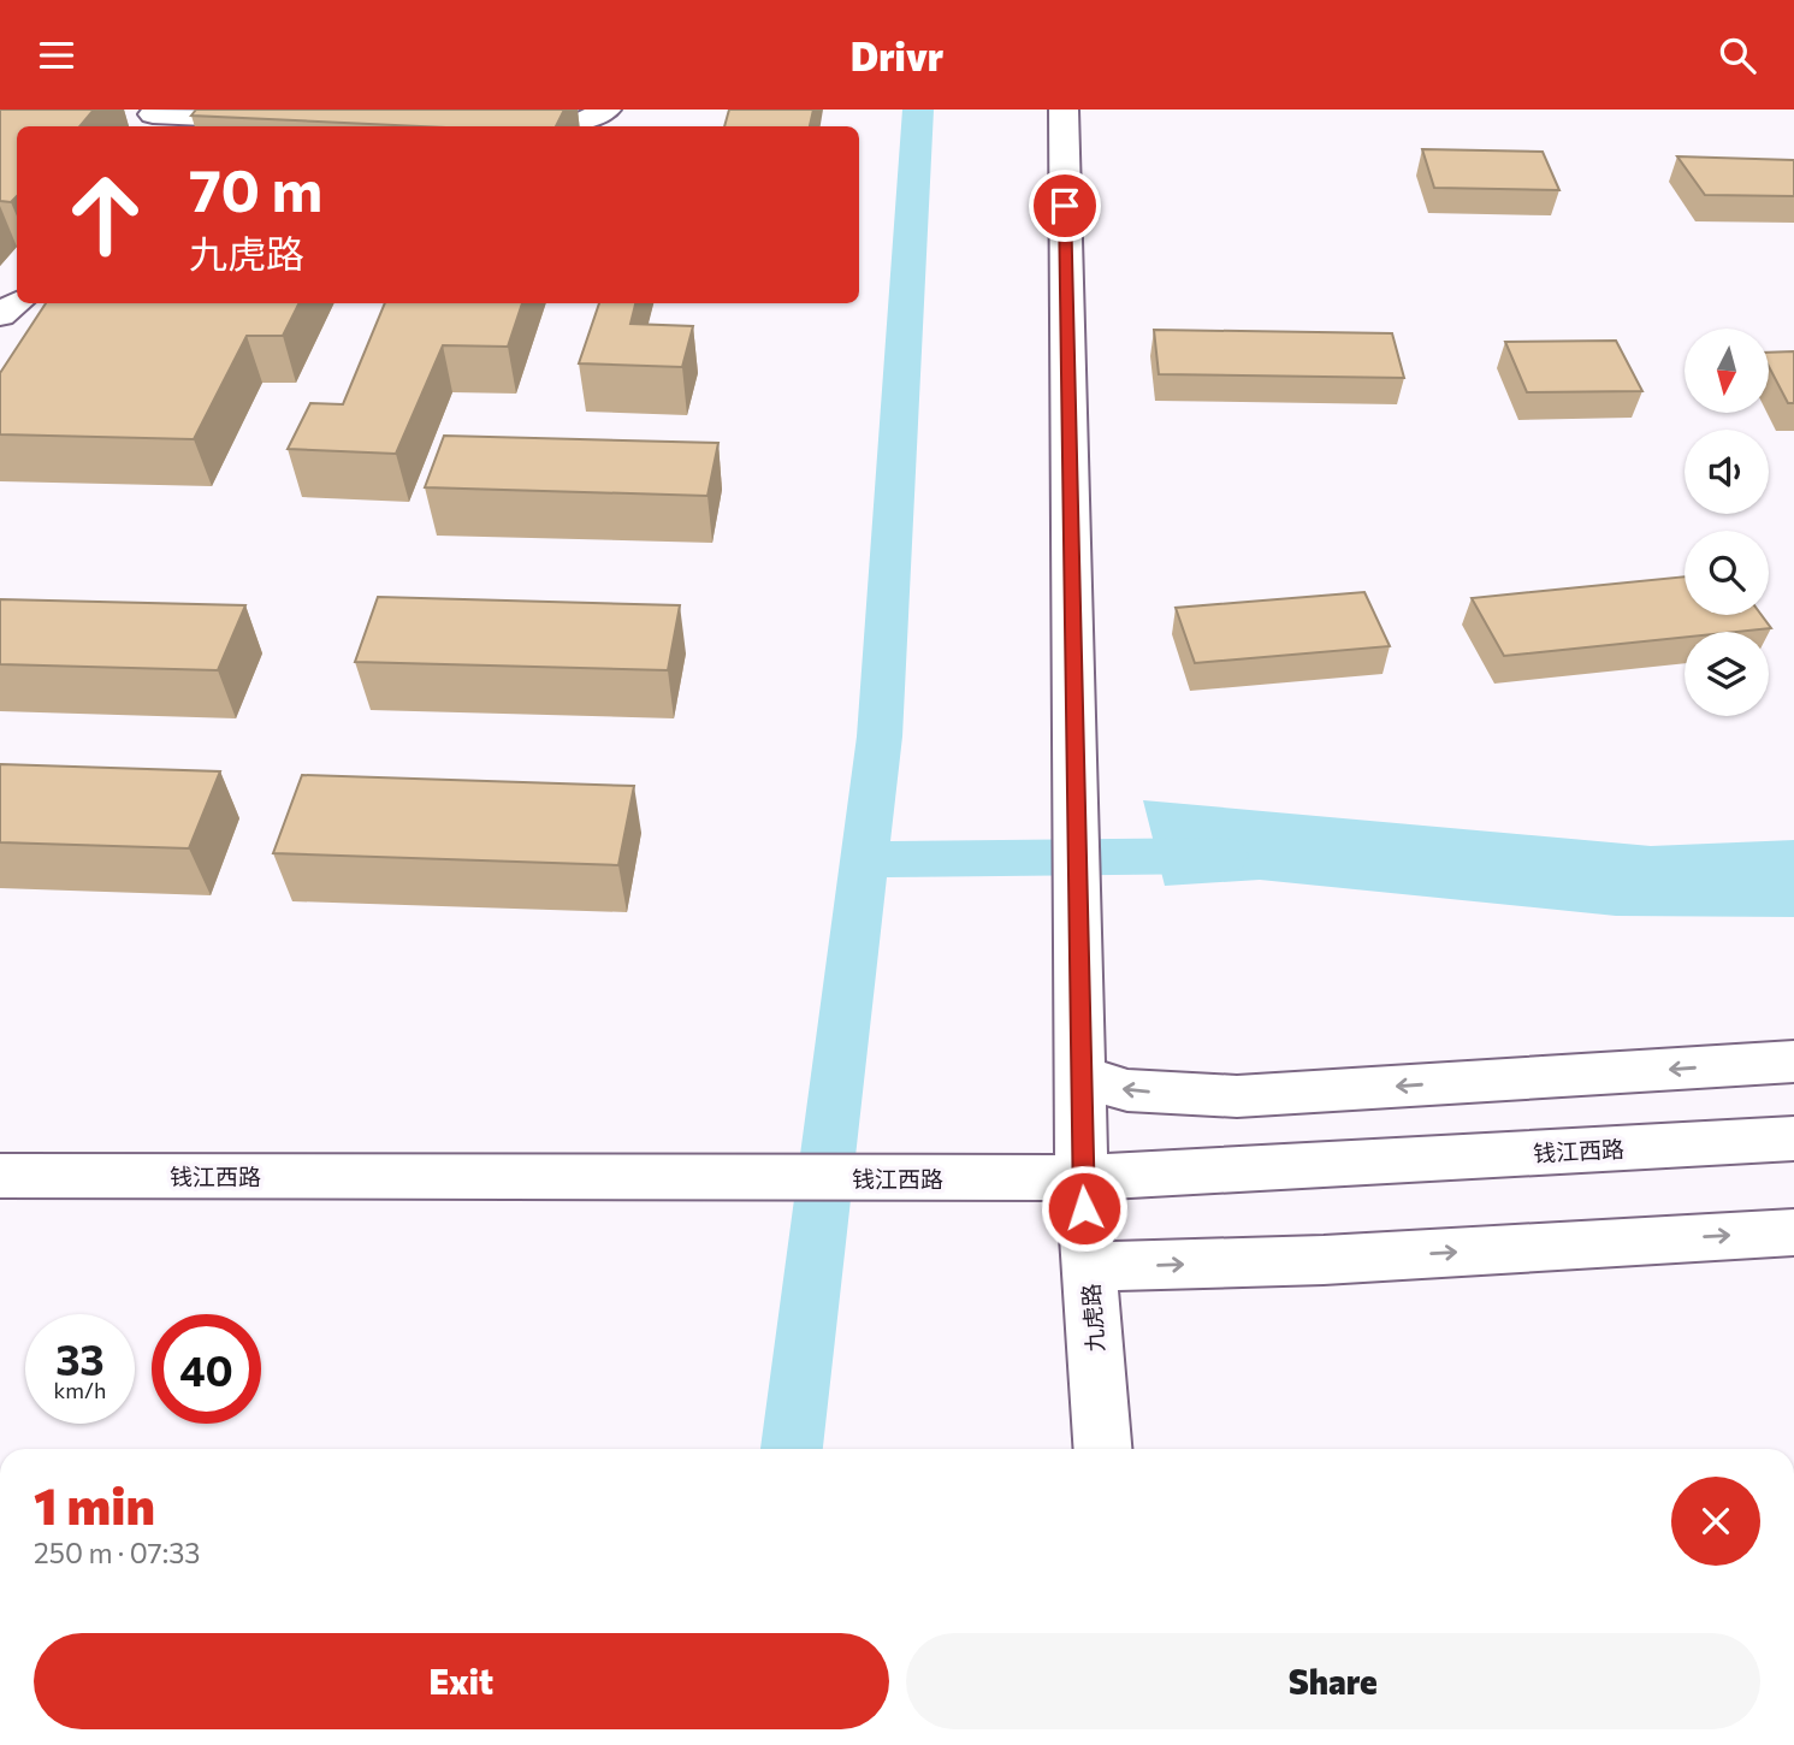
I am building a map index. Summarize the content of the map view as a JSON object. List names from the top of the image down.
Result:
{
  "streets": {
    "main road": ["钱江西路", "九虎路"]
  },
  "crossings": [
    ["钱江西路", "九虎路"]
  ],
  "north": "bottom",
  "page": {
    "header": "Drivr",
    "turn": ["70 m", "九虎路"],
    "speed": "33 km/h",
    "limit": "40",
    "heading": ["1 min", "250 m · 07:33"],
    "buttons": ["Exit", "Share"]
  }
}
